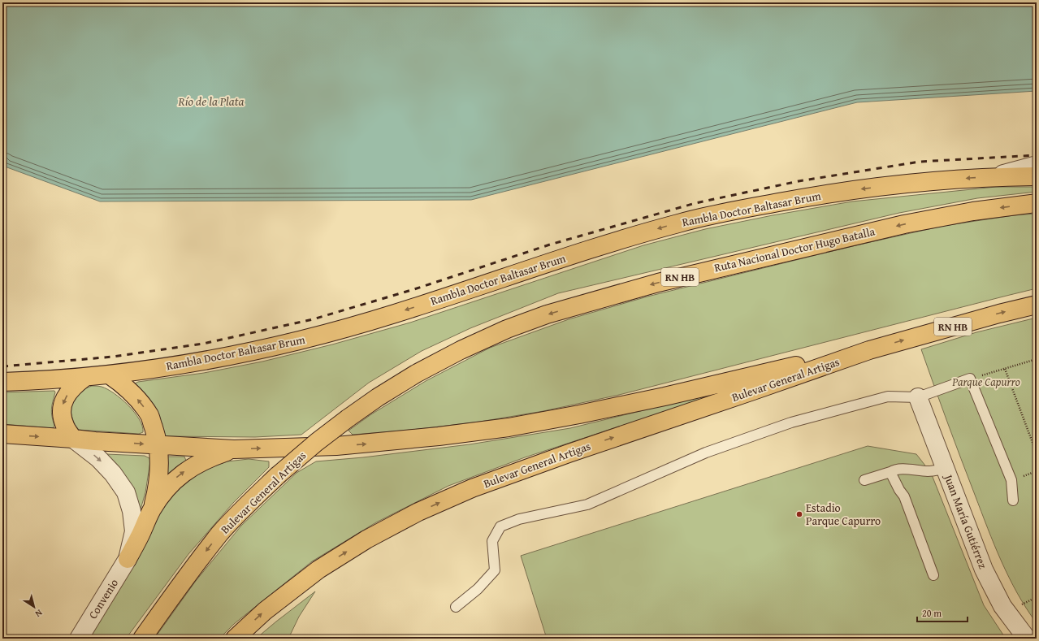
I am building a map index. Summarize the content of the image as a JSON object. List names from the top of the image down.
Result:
{
  "streets": {
    "highway": [
      "Rambla Doctor Baltasar Brum",
      "Ruta Nacional Doctor Hugo Batalla",
      "RN HB",
      "Bulevar General Artigas"
    ],
    "street": ["Juan María Gutiérrez", "Convenio"]
  },
  "crossings": [
    ["Ruta Nacional Doctor Hugo Batalla", "Bulevar General Artigas"],
    ["RN HB", "Bulevar General Artigas"]
  ],
  "one_way": ["Rambla Doctor Baltasar Brum", "Convenio"],
  "water": ["Río de la Plata"],
  "parks": ["Parque Capurro"],
  "places": ["Estadio Parque Capurro"],
  "scale_bar": "20 m",
  "north": "bottom right"
}
